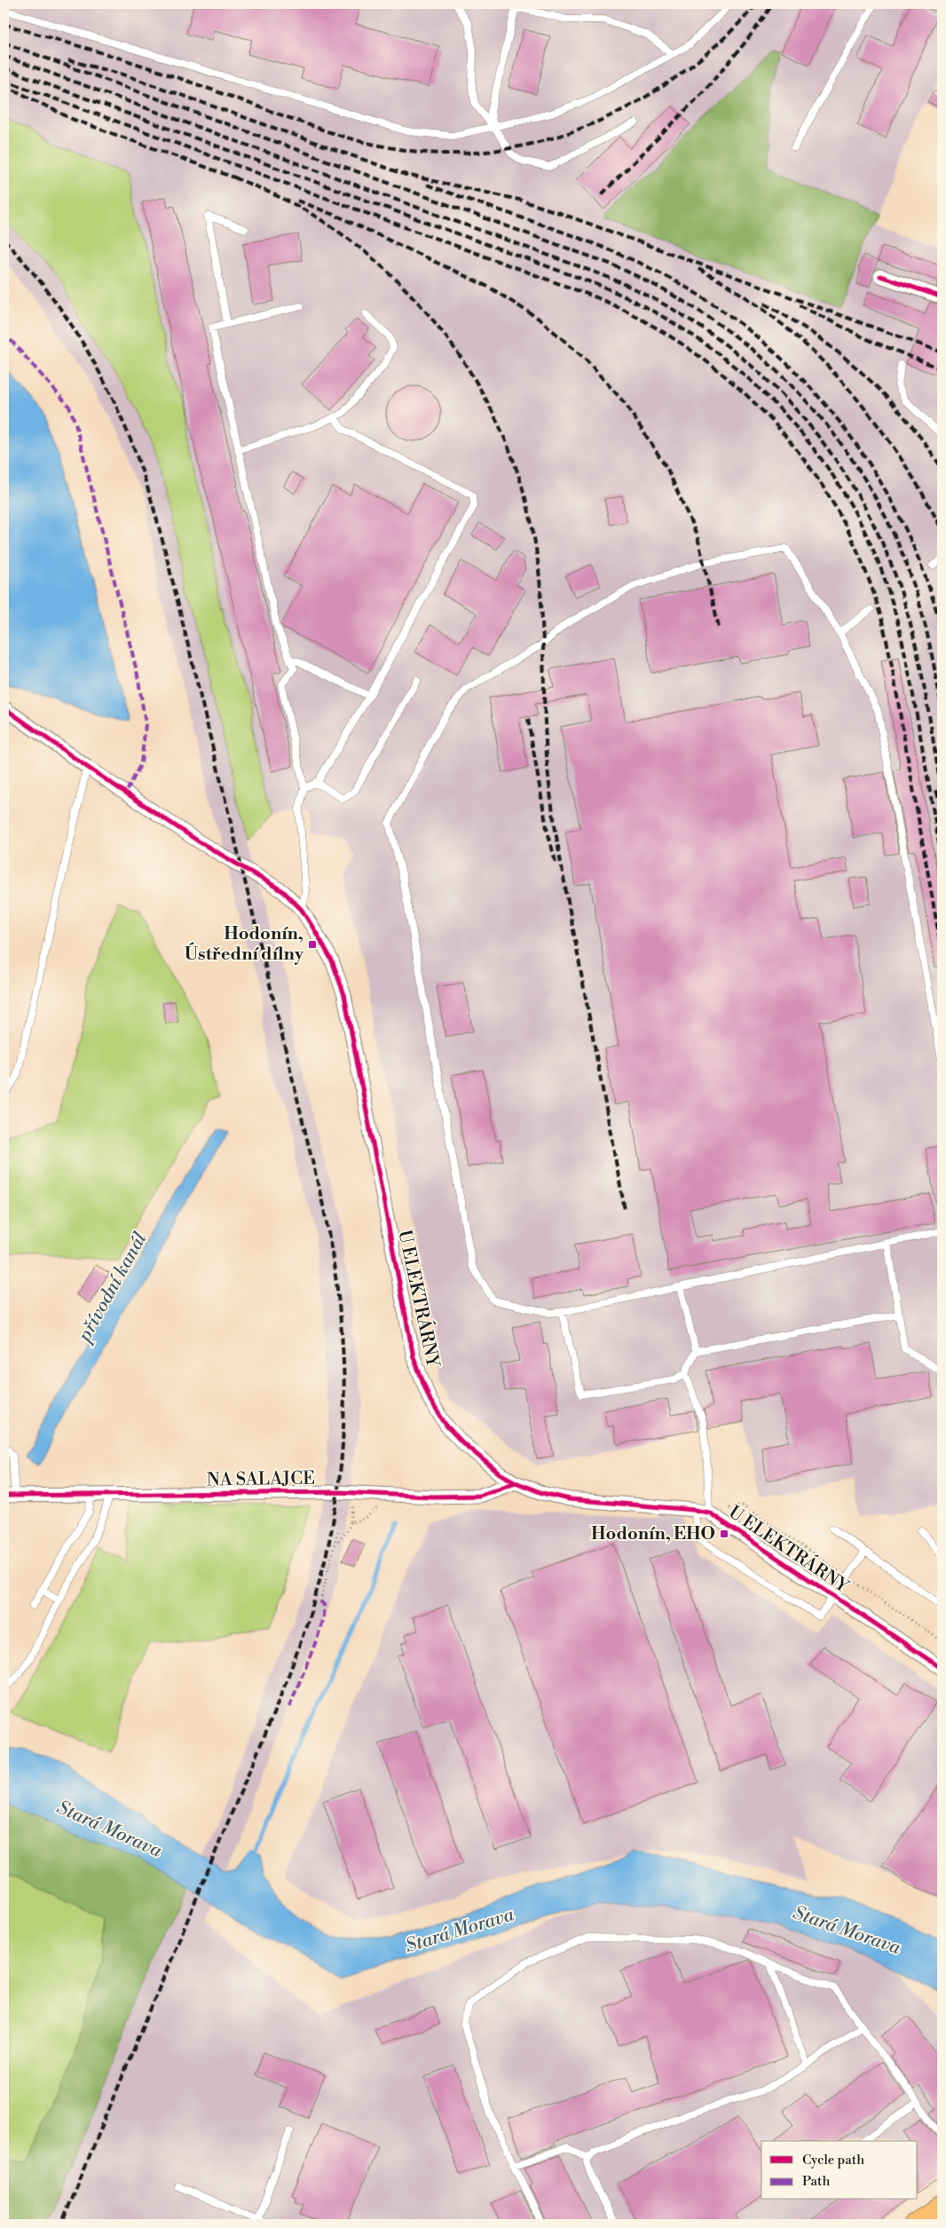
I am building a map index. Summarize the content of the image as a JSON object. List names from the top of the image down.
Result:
{
  "streets": {
    "street": ["U ELEKTRÁRNY", "NA SALAJCE"]
  },
  "crossings": [
    ["U ELEKTRÁRNY", "NA SALAJCE"]
  ],
  "water": ["přívodní kanál", "Stará Morava"],
  "places": {
    "transit": ["Hodonín, Ústřední dílny", "Hodonín, EHO"]
  },
  "legend": ["Cycle path", "Path"]
}
